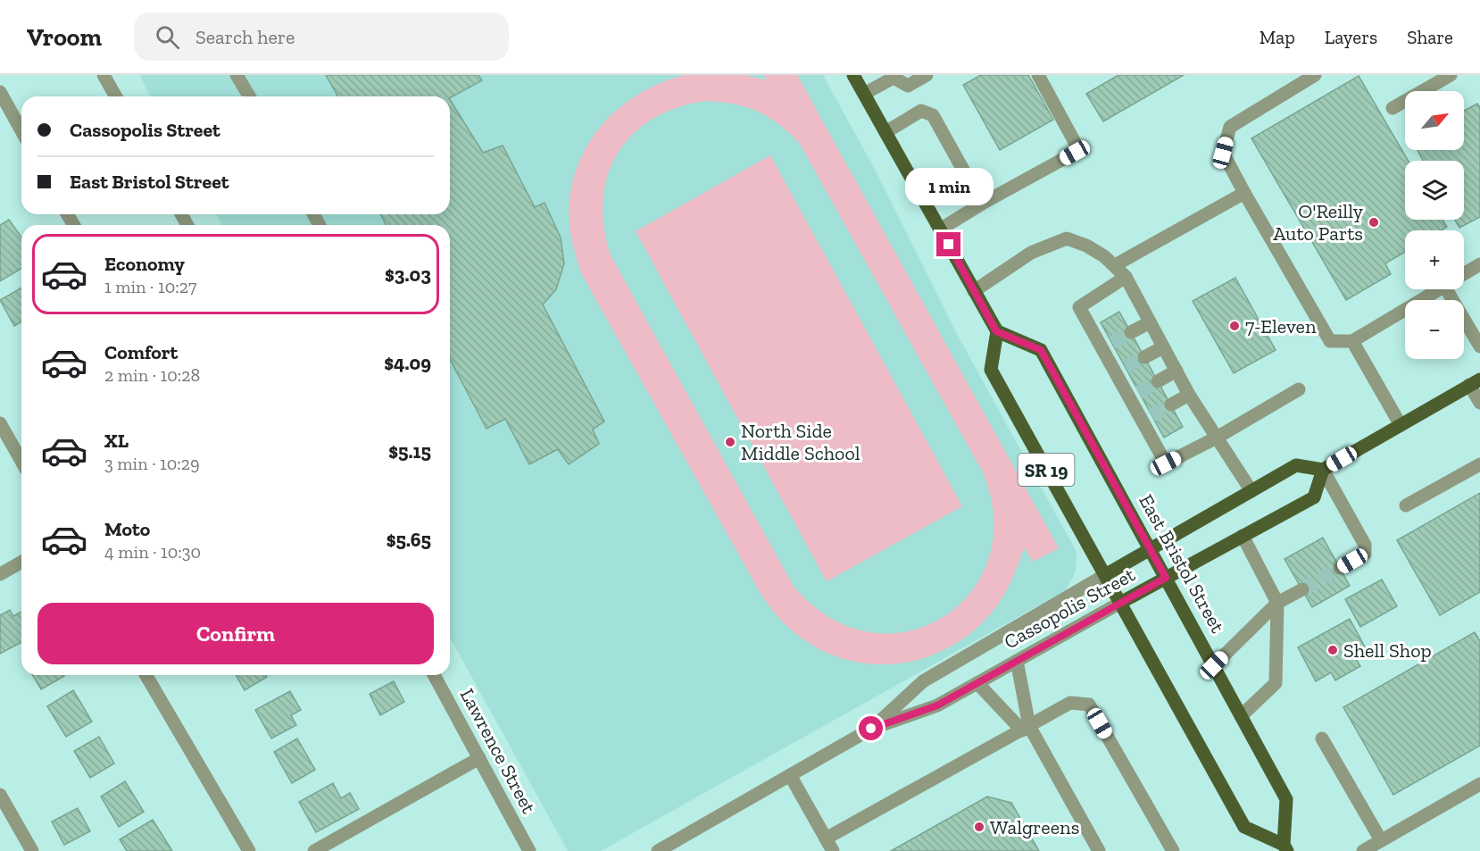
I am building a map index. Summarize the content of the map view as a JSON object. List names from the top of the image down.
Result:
{
  "streets": {
    "main road": ["SR 19", "East Bristol Street", "Cassopolis Street"],
    "street": ["Lawrence Street"]
  },
  "crossings": [
    ["East Bristol Street", "Cassopolis Street"]
  ],
  "places": [
    "O'Reilly Auto Parts",
    "7-Eleven",
    "North Side Middle School",
    "Shell Shop",
    "Walgreens"
  ],
  "north": "top right",
  "page": {
    "header": "Vroom",
    "search": "Search here",
    "nav": ["Map", "Layers", "Share"],
    "map_buttons": ["+", "−"],
    "banner": ["Cassopolis Street", "East Bristol Street"],
    "bubble": "1 min",
    "list": [
      {
        "name": "Economy",
        "note": "1 min · 10:27",
        "value": "$3.03"
      },
      {
        "name": "Comfort",
        "note": "2 min · 10:28",
        "value": "$4.09"
      },
      {
        "name": "XL",
        "note": "3 min · 10:29",
        "value": "$5.15"
      },
      {
        "name": "Moto",
        "note": "4 min · 10:30",
        "value": "$5.65"
      }
    ],
    "buttons": "Confirm"
  }
}
